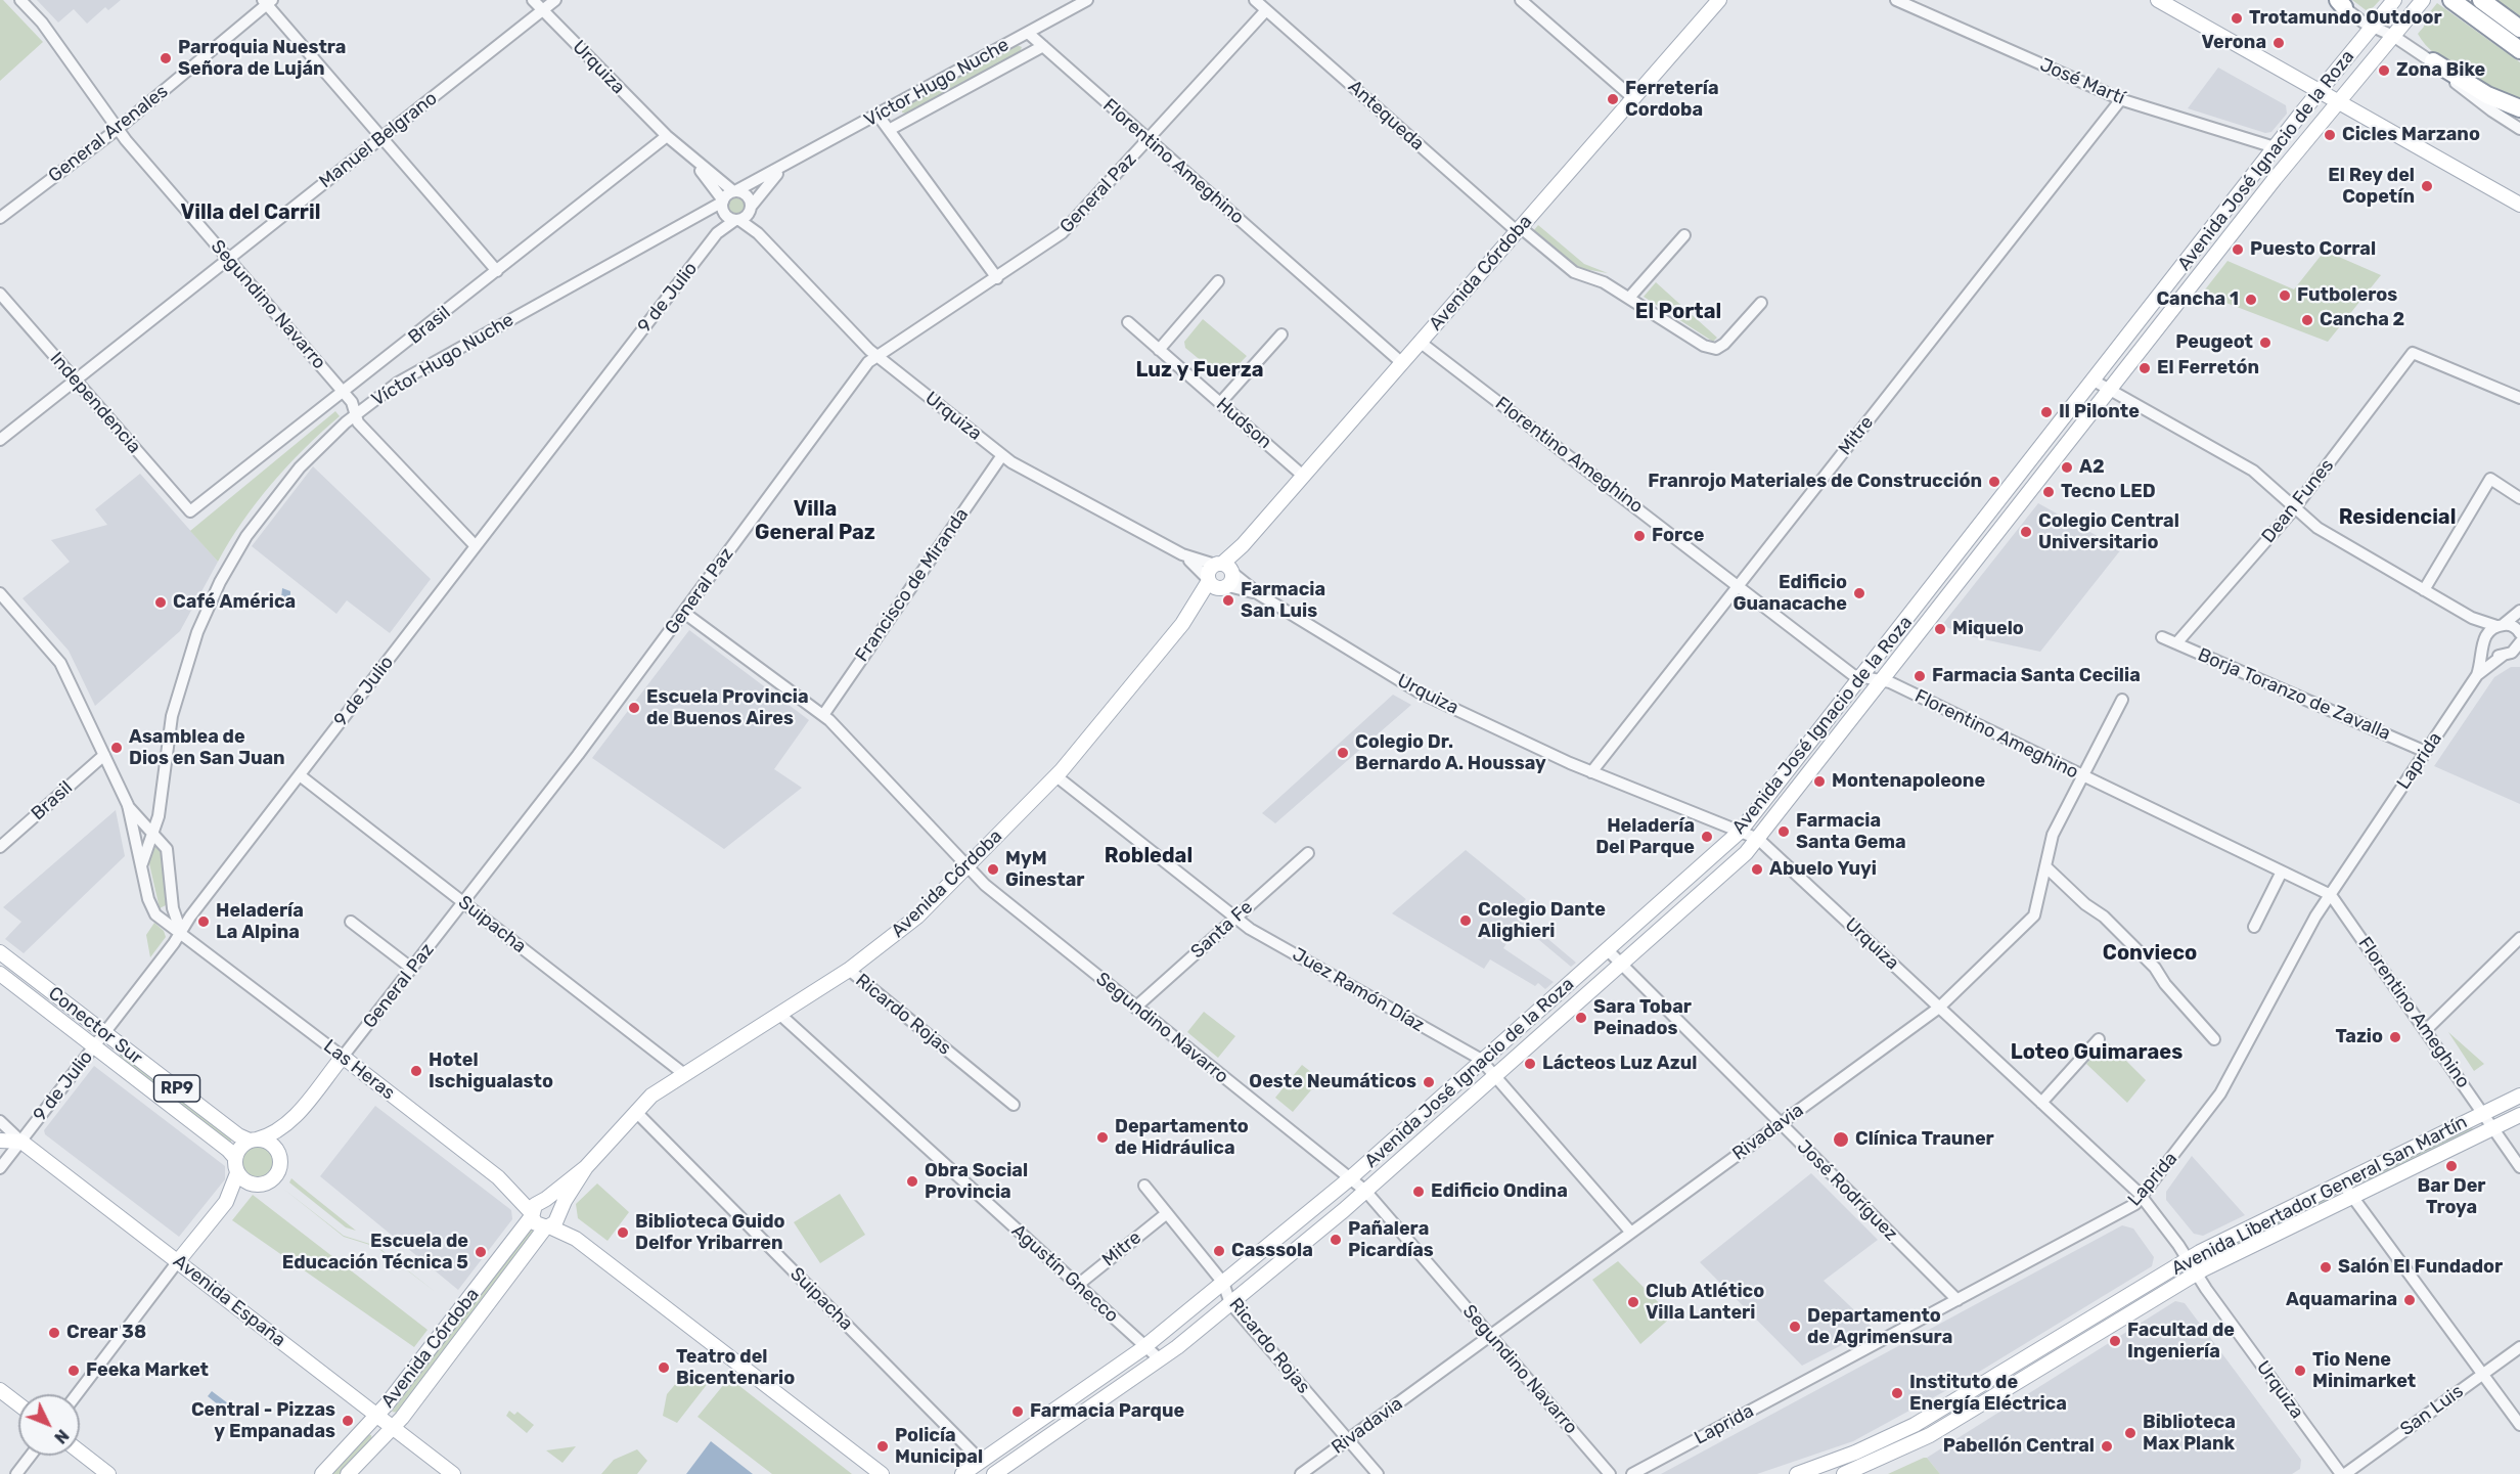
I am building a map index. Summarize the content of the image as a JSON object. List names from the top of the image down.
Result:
{
  "streets": {
    "main road": [
      "Avenida José Ignacio de la Roza",
      "General Paz",
      "Avenida Córdoba",
      "Conector Sur",
      "Las Heras",
      "RP9",
      "Avenida Libertador General San Martín",
      "Avenida España"
    ],
    "street": [
      "Urquiza",
      "José Martí",
      "Víctor Hugo Nuche",
      "Antequeda",
      "General Arenales",
      "Manuel Belgrano",
      "Florentino Ameghino",
      "9 de Julio",
      "Segundino Navarro",
      "Brasil",
      "Independencia",
      "Hudson",
      "Mitre",
      "Dean Funes",
      "Francisco de Miranda",
      "Borja Toranzo de Zavalla",
      "Laprida",
      "Suipacha",
      "Santa Fe",
      "Juez Ramón Díaz",
      "Ricardo Rojas",
      "Rivadavia",
      "José Rodríguez",
      "Agustín Gnecco",
      "San Luis"
    ]
  },
  "crossings": [
    ["Urquiza", "Víctor Hugo Nuche"],
    ["Urquiza", "Manuel Belgrano"],
    ["Urquiza", "Avenida José Ignacio de la Roza"],
    ["Urquiza", "General Paz"],
    ["Urquiza", "Avenida Córdoba"],
    ["Urquiza", "9 de Julio"],
    ["Urquiza", "Brasil"],
    ["Urquiza", "Mitre"],
    ["Urquiza", "Francisco de Miranda"],
    ["Urquiza", "Laprida"],
    ["Urquiza", "Rivadavia"],
    ["Urquiza", "Avenida Libertador General San Martín"],
    ["Urquiza", "San Luis"],
    ["José Martí", "Avenida José Ignacio de la Roza"],
    ["José Martí", "Mitre"],
    ["Víctor Hugo Nuche", "Florentino Ameghino"],
    ["Víctor Hugo Nuche", "9 de Julio"],
    ["Víctor Hugo Nuche", "Segundino Navarro"],
    ["Víctor Hugo Nuche", "Las Heras"],
    ["Antequeda", "General Paz"],
    ["Antequeda", "Avenida Córdoba"],
    ["General Arenales", "Segundino Navarro"],
    ["Manuel Belgrano", "Segundino Navarro"],
    ["Manuel Belgrano", "Independencia"],
    ["Avenida José Ignacio de la Roza", "Florentino Ameghino"],
    ["Avenida José Ignacio de la Roza", "Segundino Navarro"],
    ["Avenida José Ignacio de la Roza", "Suipacha"],
    ["Avenida José Ignacio de la Roza", "Juez Ramón Díaz"],
    ["Avenida José Ignacio de la Roza", "Ricardo Rojas"],
    ["Avenida José Ignacio de la Roza", "José Rodríguez"],
    ["Avenida José Ignacio de la Roza", "Agustín Gnecco"],
    ["Florentino Ameghino", "General Paz"],
    ["Florentino Ameghino", "Avenida Córdoba"],
    ["Florentino Ameghino", "Mitre"],
    ["Florentino Ameghino", "Laprida"],
    ["Florentino Ameghino", "Rivadavia"],
    ["Florentino Ameghino", "Avenida Libertador General San Martín"],
    ["General Paz", "Segundino Navarro"],
    ["General Paz", "Suipacha"],
    ["General Paz", "Conector Sur"],
    ["General Paz", "Las Heras"],
    ["Avenida Córdoba", "Segundino Navarro"],
    ["Avenida Córdoba", "Hudson"],
    ["Avenida Córdoba", "Suipacha"],
    ["Avenida Córdoba", "Juez Ramón Díaz"],
    ["Avenida Córdoba", "Ricardo Rojas"],
    ["Avenida Córdoba", "Las Heras"],
    ["Avenida Córdoba", "Agustín Gnecco"],
    ["Avenida Córdoba", "Avenida España"],
    ["9 de Julio", "Segundino Navarro"],
    ["9 de Julio", "Suipacha"],
    ["9 de Julio", "Conector Sur"],
    ["9 de Julio", "Las Heras"],
    ["9 de Julio", "Avenida España"],
    ["Segundino Navarro", "Brasil"],
    ["Segundino Navarro", "Francisco de Miranda"],
    ["Segundino Navarro", "Santa Fe"],
    ["Segundino Navarro", "Rivadavia"],
    ["Brasil", "Independencia"],
    ["Brasil", "Las Heras"],
    ["Mitre", "Ricardo Rojas"],
    ["Mitre", "Agustín Gnecco"],
    ["Dean Funes", "Borja Toranzo de Zavalla"],
    ["Borja Toranzo de Zavalla", "Laprida"],
    ["Laprida", "José Rodríguez"],
    ["Santa Fe", "Juez Ramón Díaz"],
    ["Juez Ramón Díaz", "Rivadavia"],
    ["Ricardo Rojas", "Rivadavia"],
    ["Rivadavia", "José Rodríguez"]
  ],
  "districts": [
    "Villa del Carril",
    "El Portal",
    "Luz y Fuerza",
    "Villa General Paz",
    "Residencial",
    "Robledal",
    "Convieco",
    "Loteo Guimaraes"
  ],
  "places": [
    "Trotamundo Outdoor",
    "Verona",
    "Parroquia Nuestra Señora de Luján",
    "Zona Bike",
    "Ferretería Cordoba",
    "Cicles Marzano",
    "El Rey del Copetín",
    "Puesto Corral",
    "Futboleros",
    "Cancha 1",
    "Cancha 2",
    "Peugeot",
    "El Ferretón",
    "Il Pilonte",
    "A2",
    "Franrojo Materiales de Construcción",
    "Tecno LED",
    "Colegio Central Universitario",
    "Force",
    "Edificio Guanacache",
    "Farmacia San Luis",
    "Café América",
    "Miquelo",
    "Farmacia Santa Cecilia",
    "Escuela Provincia de Buenos Aires",
    "Asamblea de Dios en San Juan",
    "Colegio Dr. Bernardo A. Houssay",
    "Montenapoleone",
    "Farmacia Santa Gema",
    "Heladería Del Parque",
    "MyM Ginestar",
    "Abuelo Yuyi",
    "Colegio Dante Alighieri",
    "Heladería La Alpina",
    "Sara Tobar Peinados",
    "Tazio",
    "Lácteos Luz Azul",
    "Hotel Ischigualasto",
    "Oeste Neumáticos",
    "Departamento de Hidráulica",
    "Clínica Trauner",
    "Bar Der Troya",
    "Obra Social Provincia",
    "Edificio Ondina",
    "Biblioteca Guido Delfor Yribarren",
    "Pañalera Picardías",
    "Casssola",
    "Escuela de Educación Técnica 5",
    "Salón El Fundador",
    "Aquamarina",
    "Club Atlético Villa Lanteri",
    "Departamento de Agrimensura",
    "Crear 38",
    "Facultad de Ingeniería",
    "Teatro del Bicentenario",
    "Feeka Market",
    "Tio Nene Minimarket",
    "Instituto de Energía Eléctrica",
    "Farmacia Parque",
    "Central - Pizzas y Empanadas",
    "Biblioteca Max Plank",
    "Policía Municipal",
    "Pabellón Central"
  ],
  "north": "bottom right"
}
